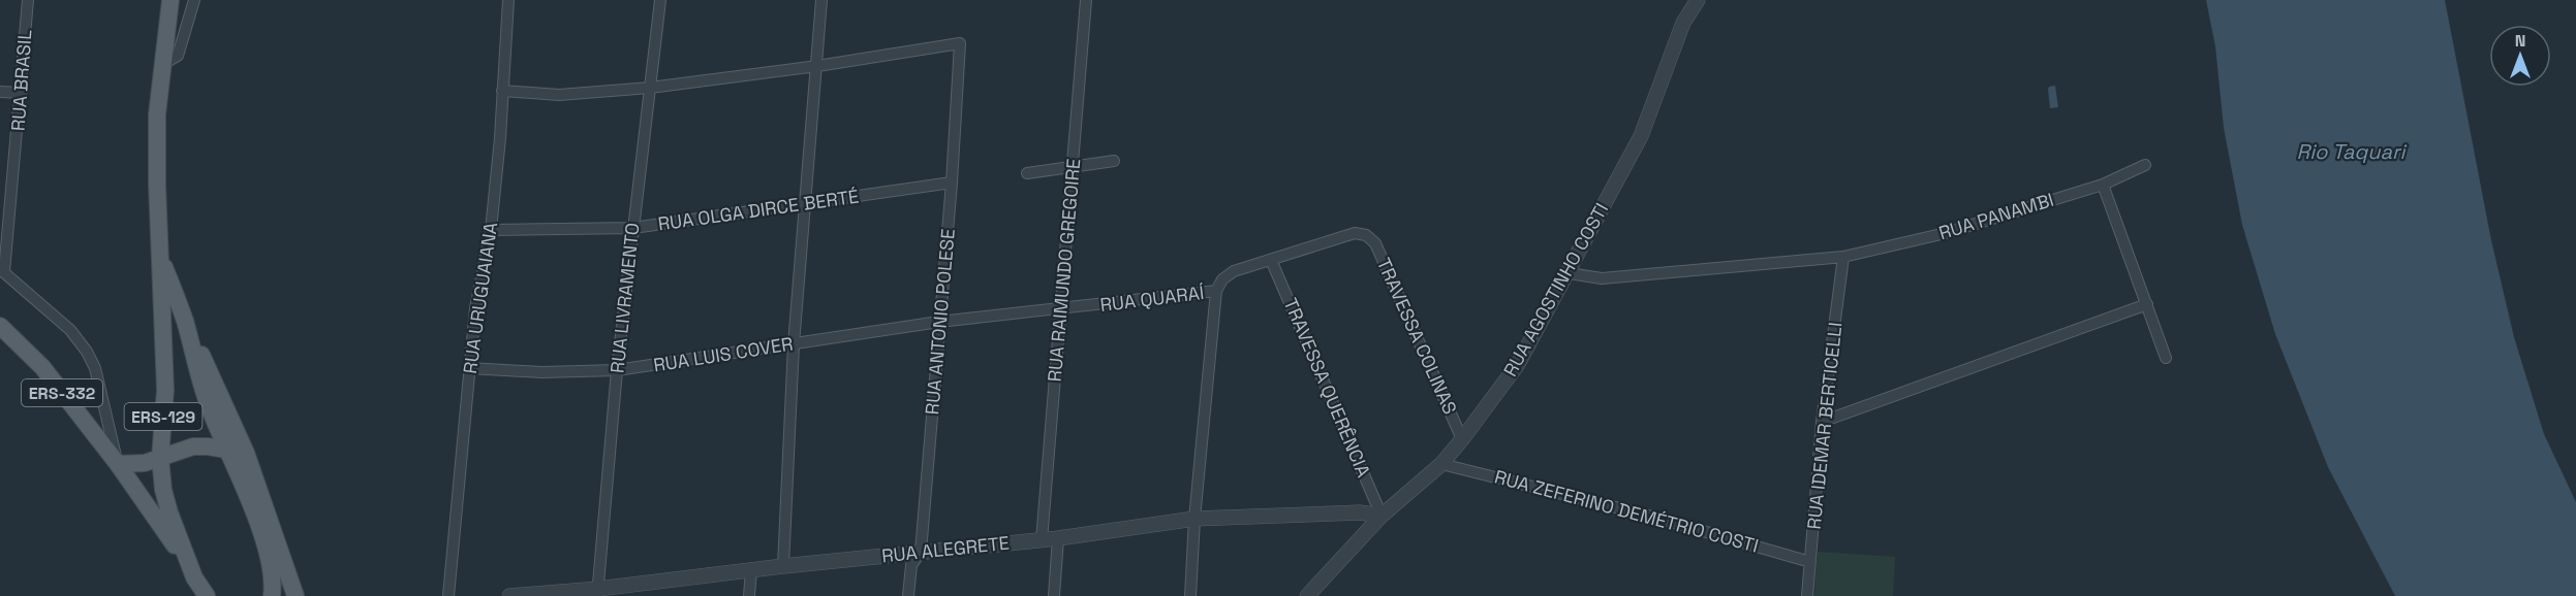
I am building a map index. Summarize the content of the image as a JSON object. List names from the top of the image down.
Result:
{
  "streets": {
    "main road": ["ERS-332", "ERS-129"],
    "street": [
      "RUA BRASIL",
      "RUA OLGA DIRCE BERTÉ",
      "RUA PANAMBI",
      "RUA RAIMUNDO GREGOIRE",
      "RUA AGOSTINHO COSTI",
      "RUA URUGUAIANA",
      "RUA LIVRAMENTO",
      "RUA QUARAÍ",
      "RUA ANTONIO POLESE",
      "TRAVESSA COLINAS",
      "RUA LUIS COVER",
      "TRAVESSA QUERÊNCIA",
      "RUA IDEMAR BERTICELLI",
      "RUA ZEFERINO DEMÉTRIO COSTI",
      "RUA ALEGRETE"
    ]
  },
  "crossings": [
    ["RUA OLGA DIRCE BERTÉ", "RUA URUGUAIANA"],
    ["RUA OLGA DIRCE BERTÉ", "RUA LIVRAMENTO"],
    ["RUA OLGA DIRCE BERTÉ", "RUA ANTONIO POLESE"],
    ["RUA PANAMBI", "RUA AGOSTINHO COSTI"],
    ["RUA PANAMBI", "RUA IDEMAR BERTICELLI"],
    ["RUA RAIMUNDO GREGOIRE", "RUA QUARAÍ"],
    ["RUA RAIMUNDO GREGOIRE", "RUA ALEGRETE"],
    ["RUA AGOSTINHO COSTI", "TRAVESSA COLINAS"],
    ["RUA AGOSTINHO COSTI", "TRAVESSA QUERÊNCIA"],
    ["RUA AGOSTINHO COSTI", "RUA ZEFERINO DEMÉTRIO COSTI"],
    ["RUA AGOSTINHO COSTI", "RUA ALEGRETE"],
    ["RUA URUGUAIANA", "RUA LUIS COVER"],
    ["RUA LIVRAMENTO", "RUA LUIS COVER"],
    ["RUA LIVRAMENTO", "RUA ALEGRETE"],
    ["RUA QUARAÍ", "RUA ANTONIO POLESE"],
    ["RUA QUARAÍ", "RUA LUIS COVER"],
    ["RUA ANTONIO POLESE", "RUA LUIS COVER"],
    ["RUA ANTONIO POLESE", "RUA ALEGRETE"],
    ["TRAVESSA COLINAS", "TRAVESSA QUERÊNCIA"],
    ["TRAVESSA QUERÊNCIA", "RUA ALEGRETE"],
    ["ERS-332", "ERS-129"],
    ["RUA IDEMAR BERTICELLI", "RUA ZEFERINO DEMÉTRIO COSTI"]
  ],
  "water": ["Rio Taquari"],
  "north": "top"
}
